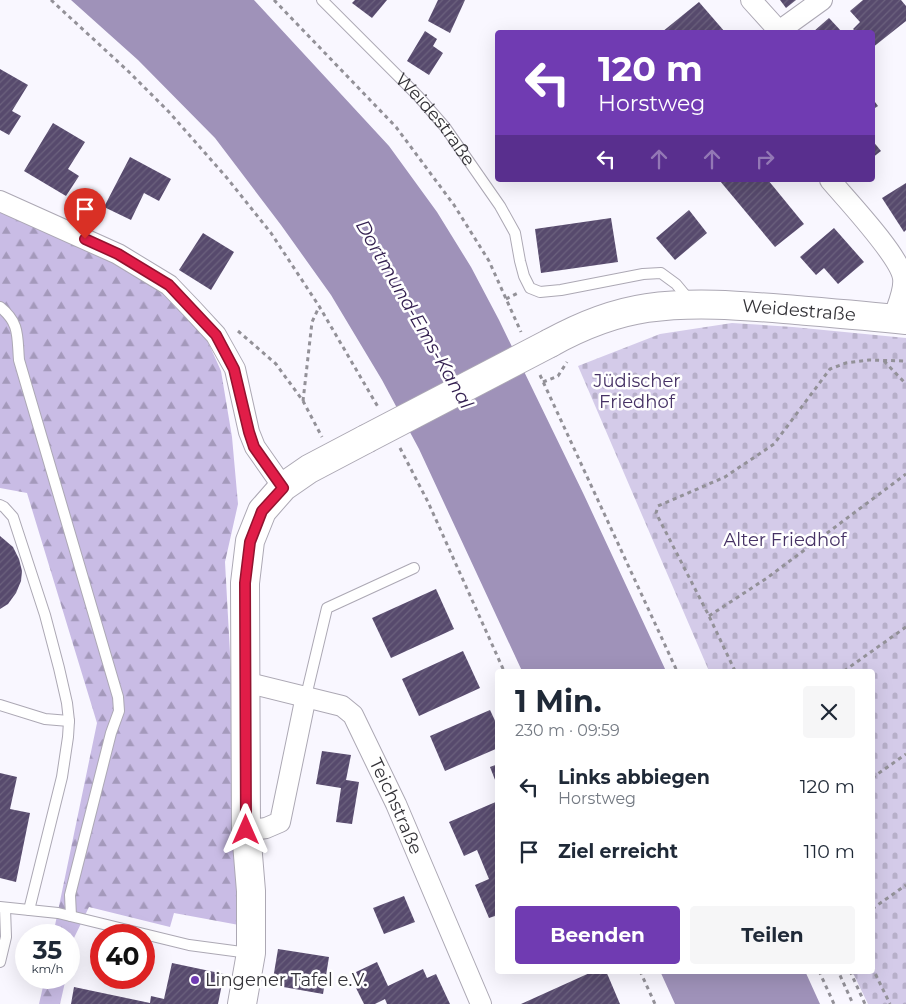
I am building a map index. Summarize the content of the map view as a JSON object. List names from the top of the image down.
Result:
{
  "streets": {
    "street": ["Weidestraße", "Teichstraße"]
  },
  "crossings": [
    ["Weidestraße", "Teichstraße"]
  ],
  "water": ["Dortmund-Ems-Kanal"],
  "parks": ["Jüdischer Friedhof", "Alter Friedhof"],
  "places": ["Lingener Tafel e.V."],
  "page": {
    "turn": ["120 m", "Horstweg"],
    "heading": ["1 Min.", "230 m · 09:59"],
    "list": [
      {
        "name": "Links abbiegen",
        "note": "Horstweg",
        "value": "120 m"
      },
      {
        "name": "Ziel erreicht",
        "value": "110 m"
      }
    ],
    "buttons": ["Beenden", "Teilen"],
    "speed": "35 km/h",
    "limit": "40"
  }
}
